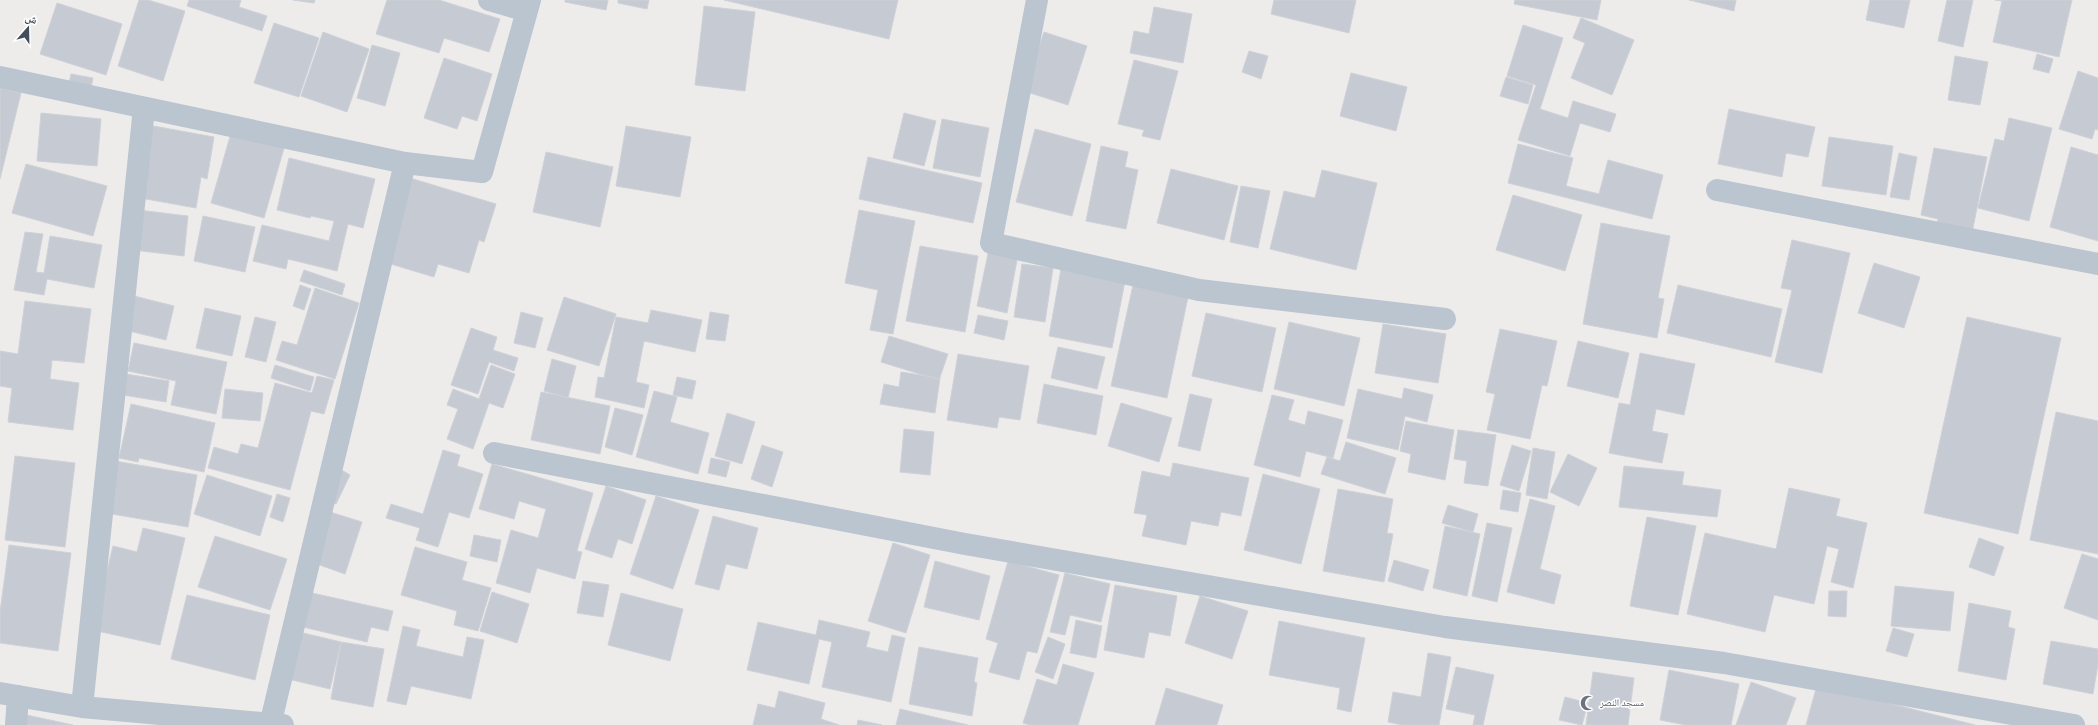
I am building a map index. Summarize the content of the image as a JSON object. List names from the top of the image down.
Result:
{
  "places": {
    "mosque": ["مسجد النصر"]
  },
  "north": "top"
}
